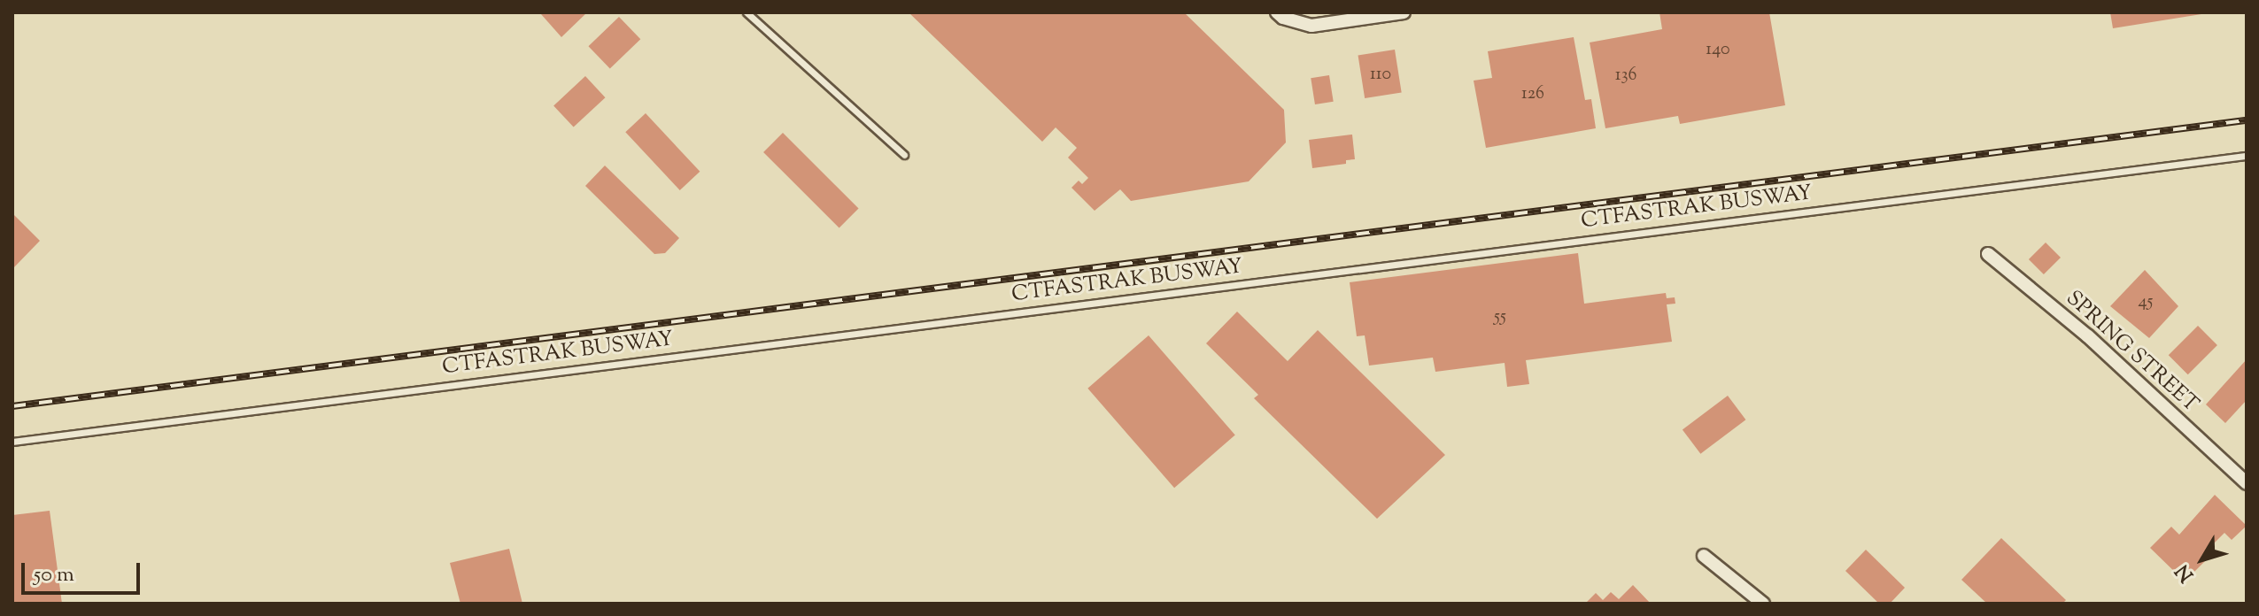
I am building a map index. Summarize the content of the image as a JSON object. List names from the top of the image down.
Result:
{
  "streets": {
    "street": ["SPRING STREET"],
    "lane": ["CTFASTRAK BUSWAY"]
  },
  "house_numbers": [
    "140",
    "110",
    "136",
    "126",
    "45",
    "55"
  ],
  "scale_bar": "50 m",
  "north": "bottom left"
}
